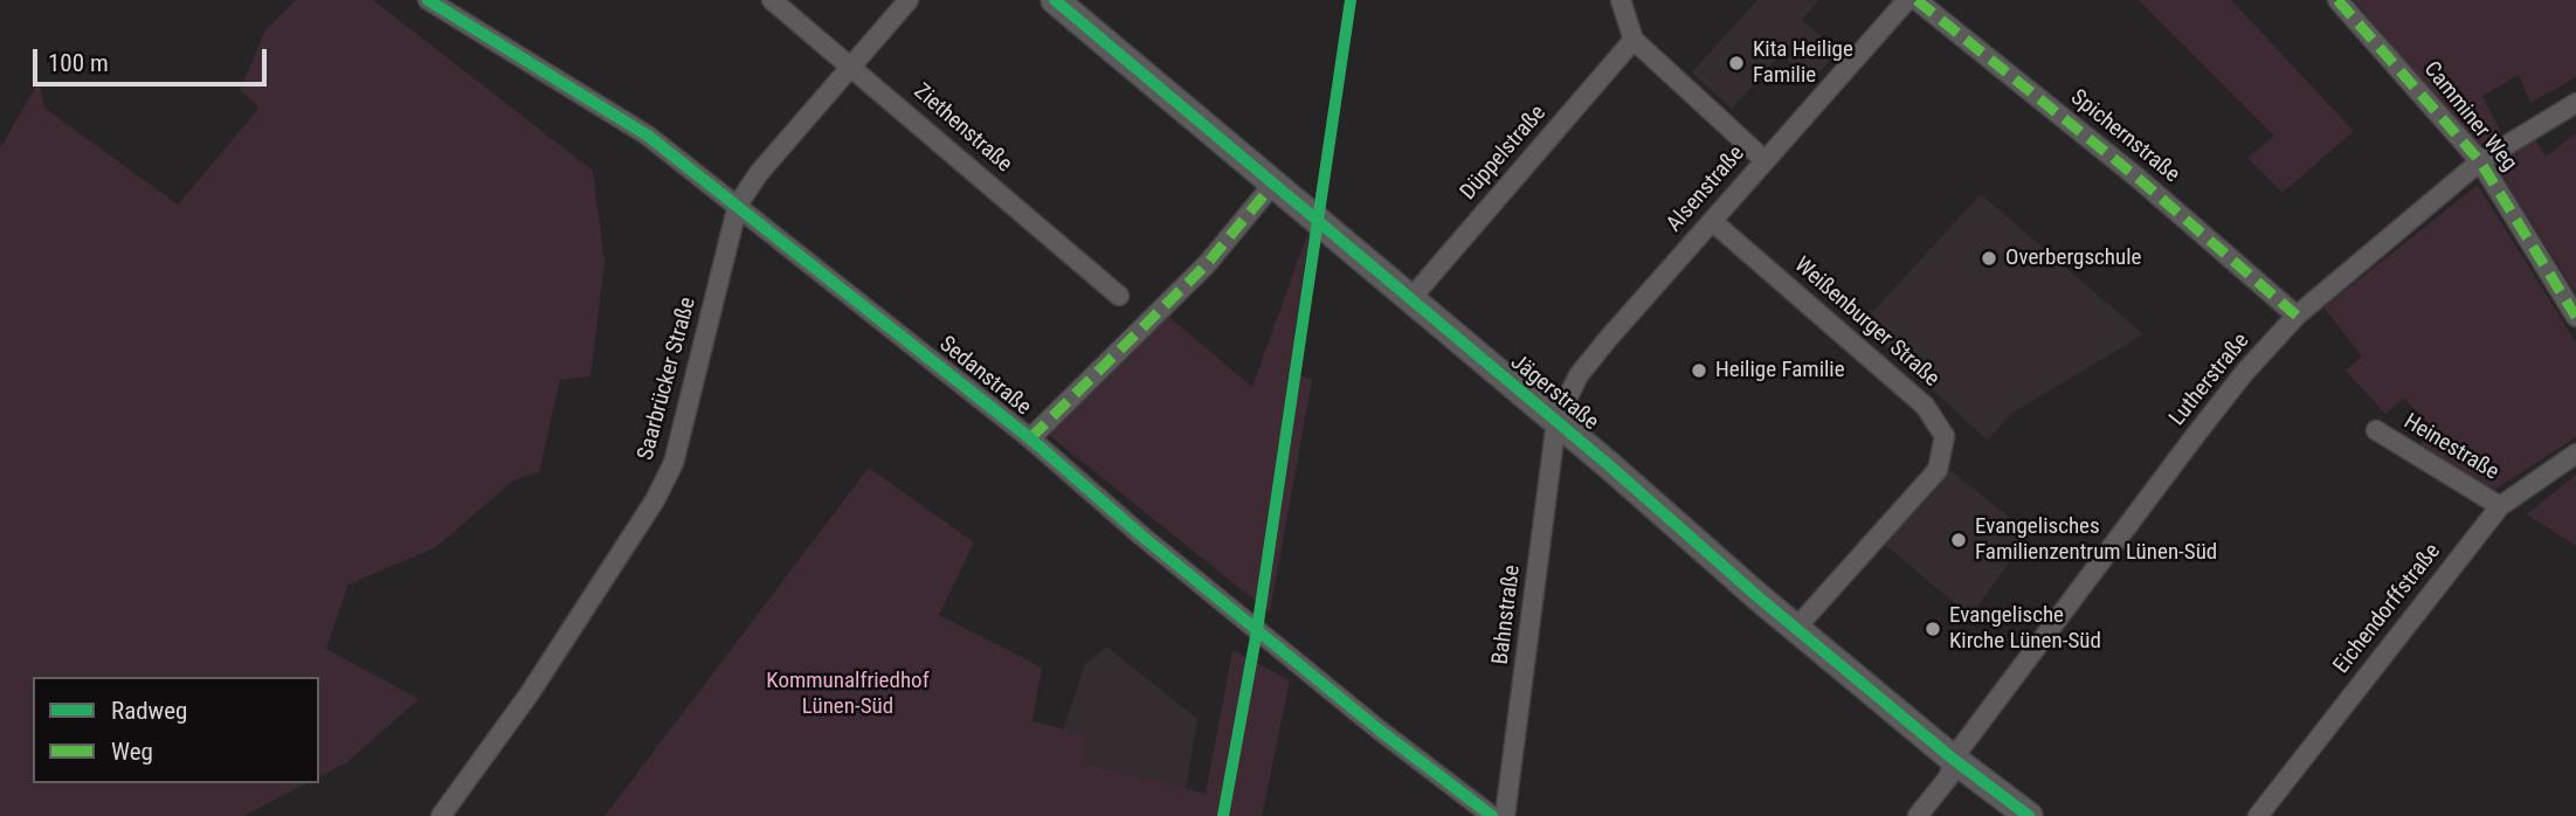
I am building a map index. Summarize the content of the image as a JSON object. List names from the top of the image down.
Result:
{
  "streets": {
    "street": [
      "Camminer Weg",
      "Ziethenstraße",
      "Spichernstraße",
      "Düppelstraße",
      "Alsenstraße",
      "Weißenburger Straße",
      "Sedanstraße",
      "Saarbrücker Straße",
      "Lutherstraße",
      "Jägerstraße",
      "Heinestraße",
      "Eichendorffstraße",
      "Bahnstraße"
    ]
  },
  "crossings": [
    ["Camminer Weg", "Lutherstraße"],
    ["Ziethenstraße", "Saarbrücker Straße"],
    ["Spichernstraße", "Lutherstraße"],
    ["Düppelstraße", "Jägerstraße"],
    ["Alsenstraße", "Weißenburger Straße"],
    ["Alsenstraße", "Jägerstraße"],
    ["Alsenstraße", "Bahnstraße"],
    ["Weißenburger Straße", "Jägerstraße"],
    ["Sedanstraße", "Saarbrücker Straße"],
    ["Lutherstraße", "Jägerstraße"],
    ["Jägerstraße", "Bahnstraße"],
    ["Heinestraße", "Eichendorffstraße"]
  ],
  "parks": ["Kommunalfriedhof Lünen-Süd"],
  "places": [
    "Kita Heilige Familie",
    "Overbergschule",
    "Heilige Familie",
    "Evangelisches Familienzentrum Lünen-Süd",
    "Evangelische Kirche Lünen-Süd"
  ],
  "legend": ["Radweg", "Weg"],
  "scale_bar": "100 m"
}
